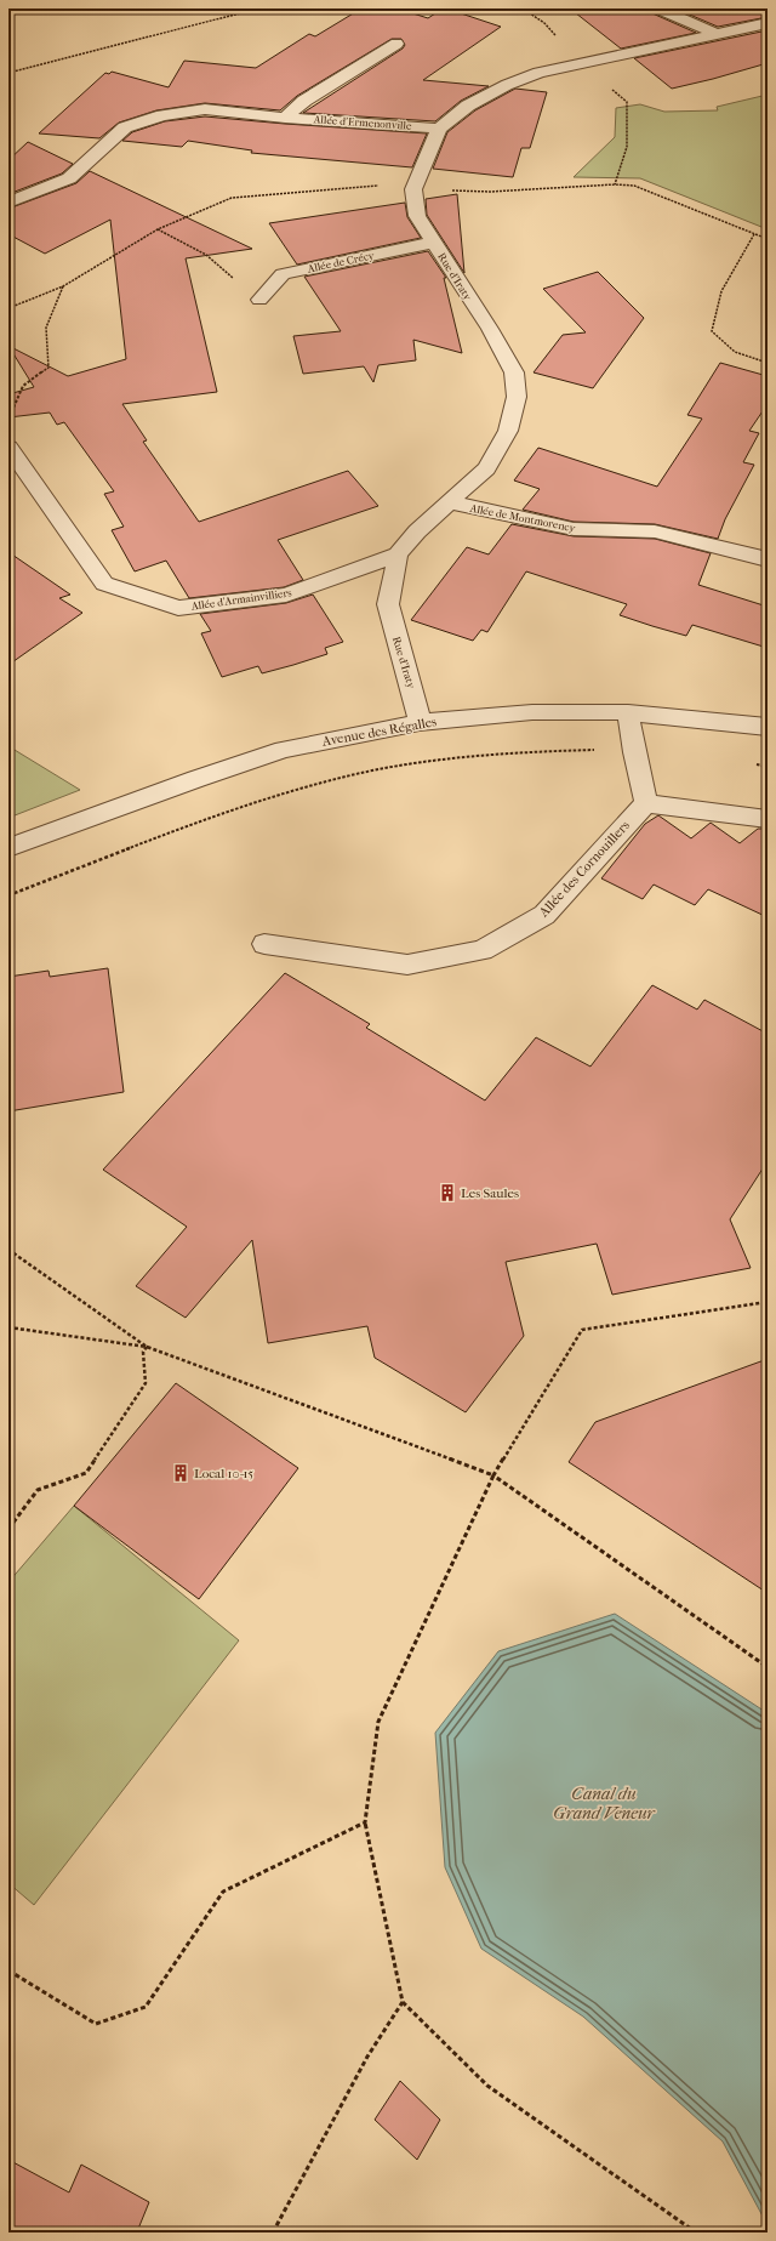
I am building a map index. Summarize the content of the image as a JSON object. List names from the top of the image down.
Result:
{
  "streets": {
    "street": [
      "Allée d'Ermenonville",
      "Allée de Crécy",
      "Rue d'Iraty",
      "Allée de Montmorency",
      "Allée d'Armainvilliers",
      "Avenue des Régalles",
      "Allée des Cornouillers"
    ]
  },
  "crossings": [
    ["Allée d'Ermenonville", "Rue d'Iraty"],
    ["Allée de Crécy", "Rue d'Iraty"],
    ["Rue d'Iraty", "Allée de Montmorency"],
    ["Rue d'Iraty", "Allée d'Armainvilliers"],
    ["Rue d'Iraty", "Avenue des Régalles"]
  ],
  "water": ["Canal du Grand Veneur"],
  "places": {
    "building": ["Les Saules", "Local 10-15"]
  }
}
